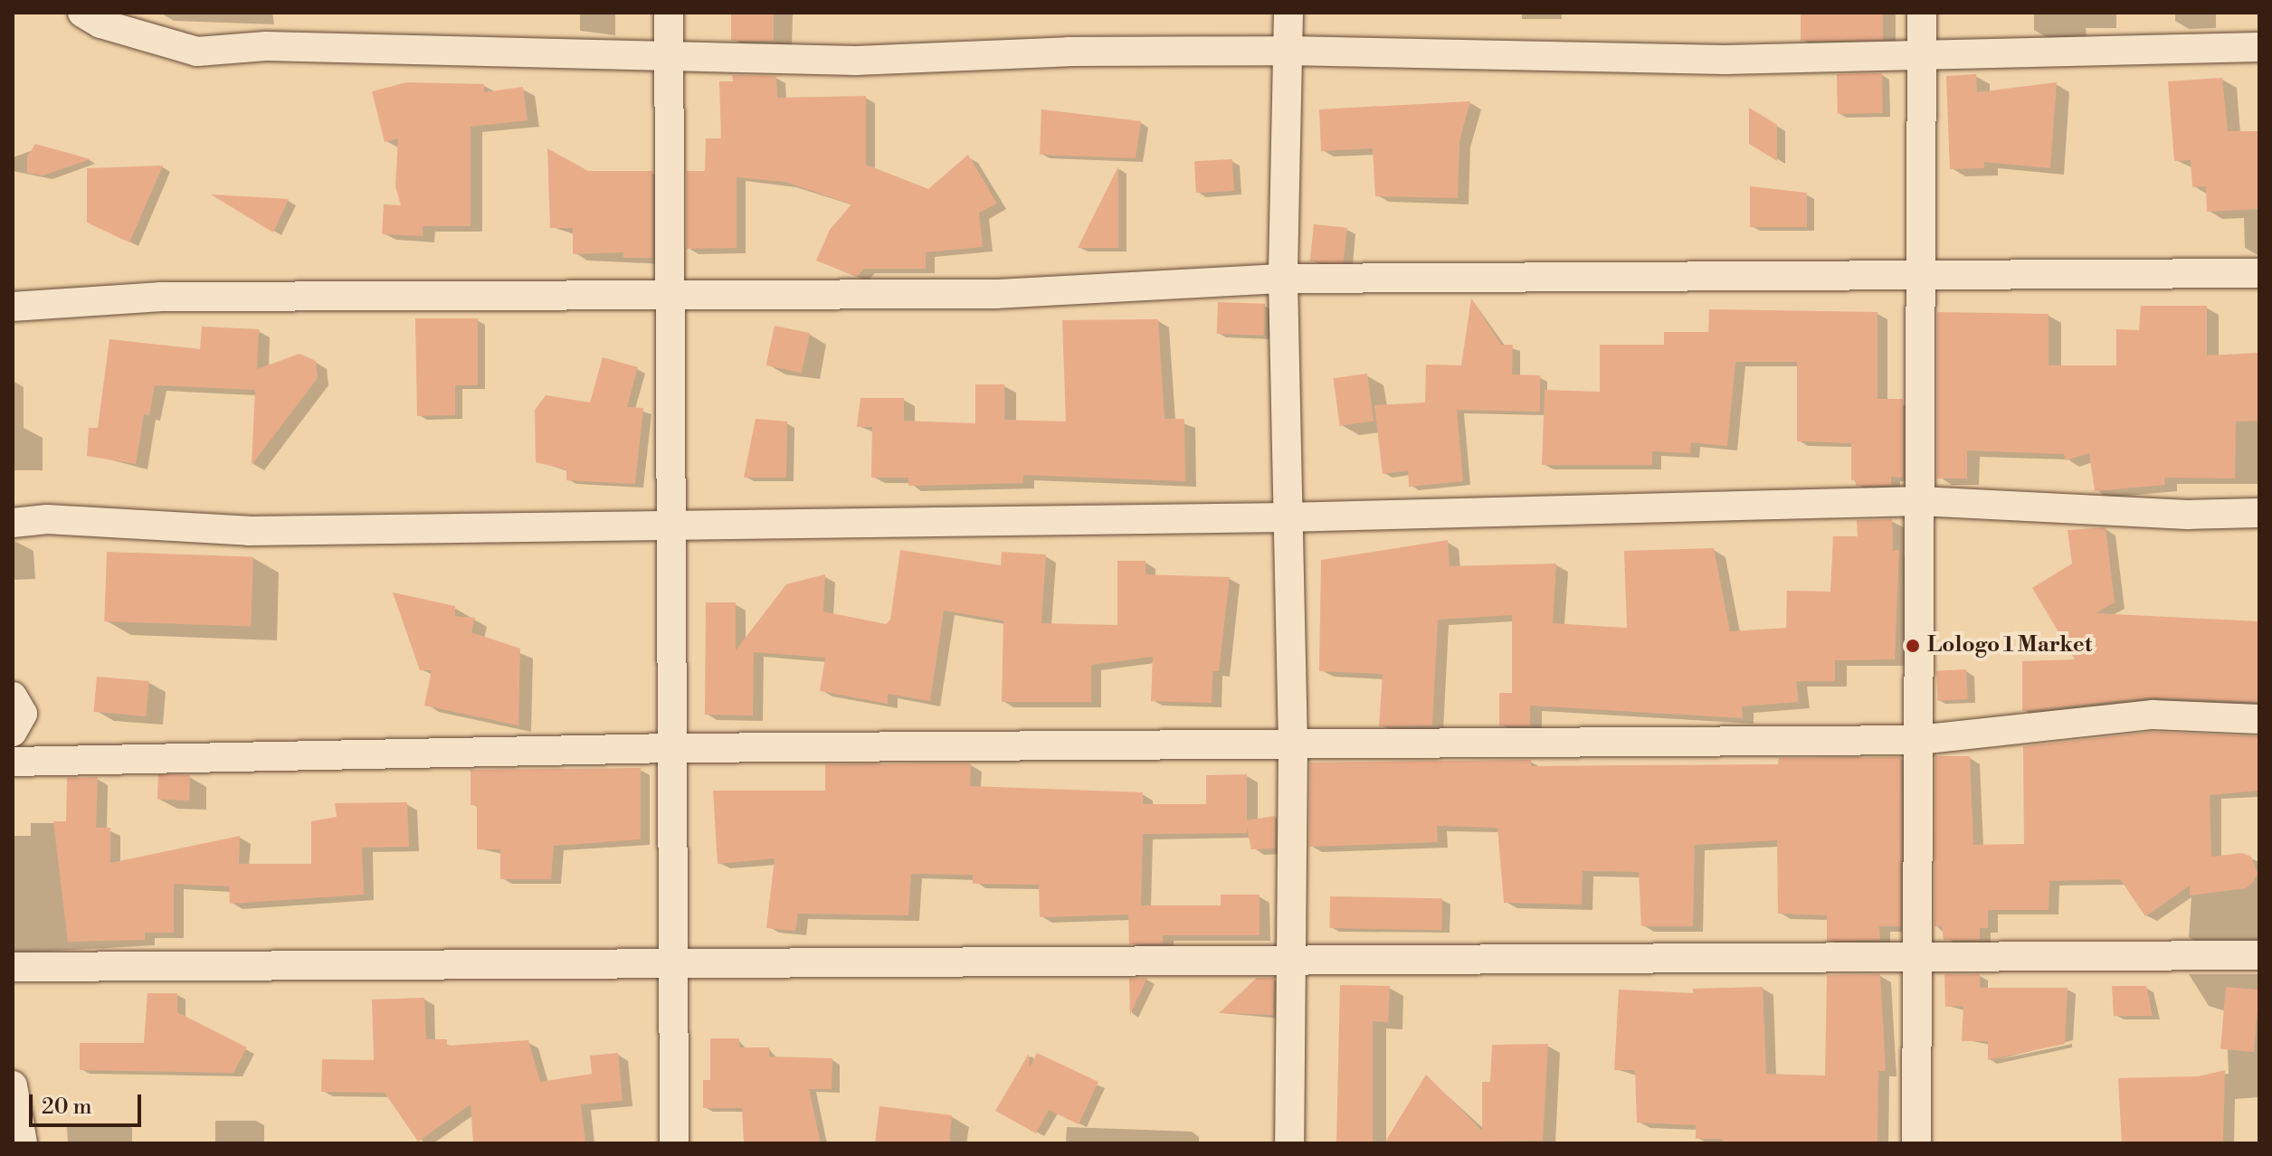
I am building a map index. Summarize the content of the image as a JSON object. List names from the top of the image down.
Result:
{
  "places": ["Lologo 1 Market"],
  "scale_bar": "20 m"
}
